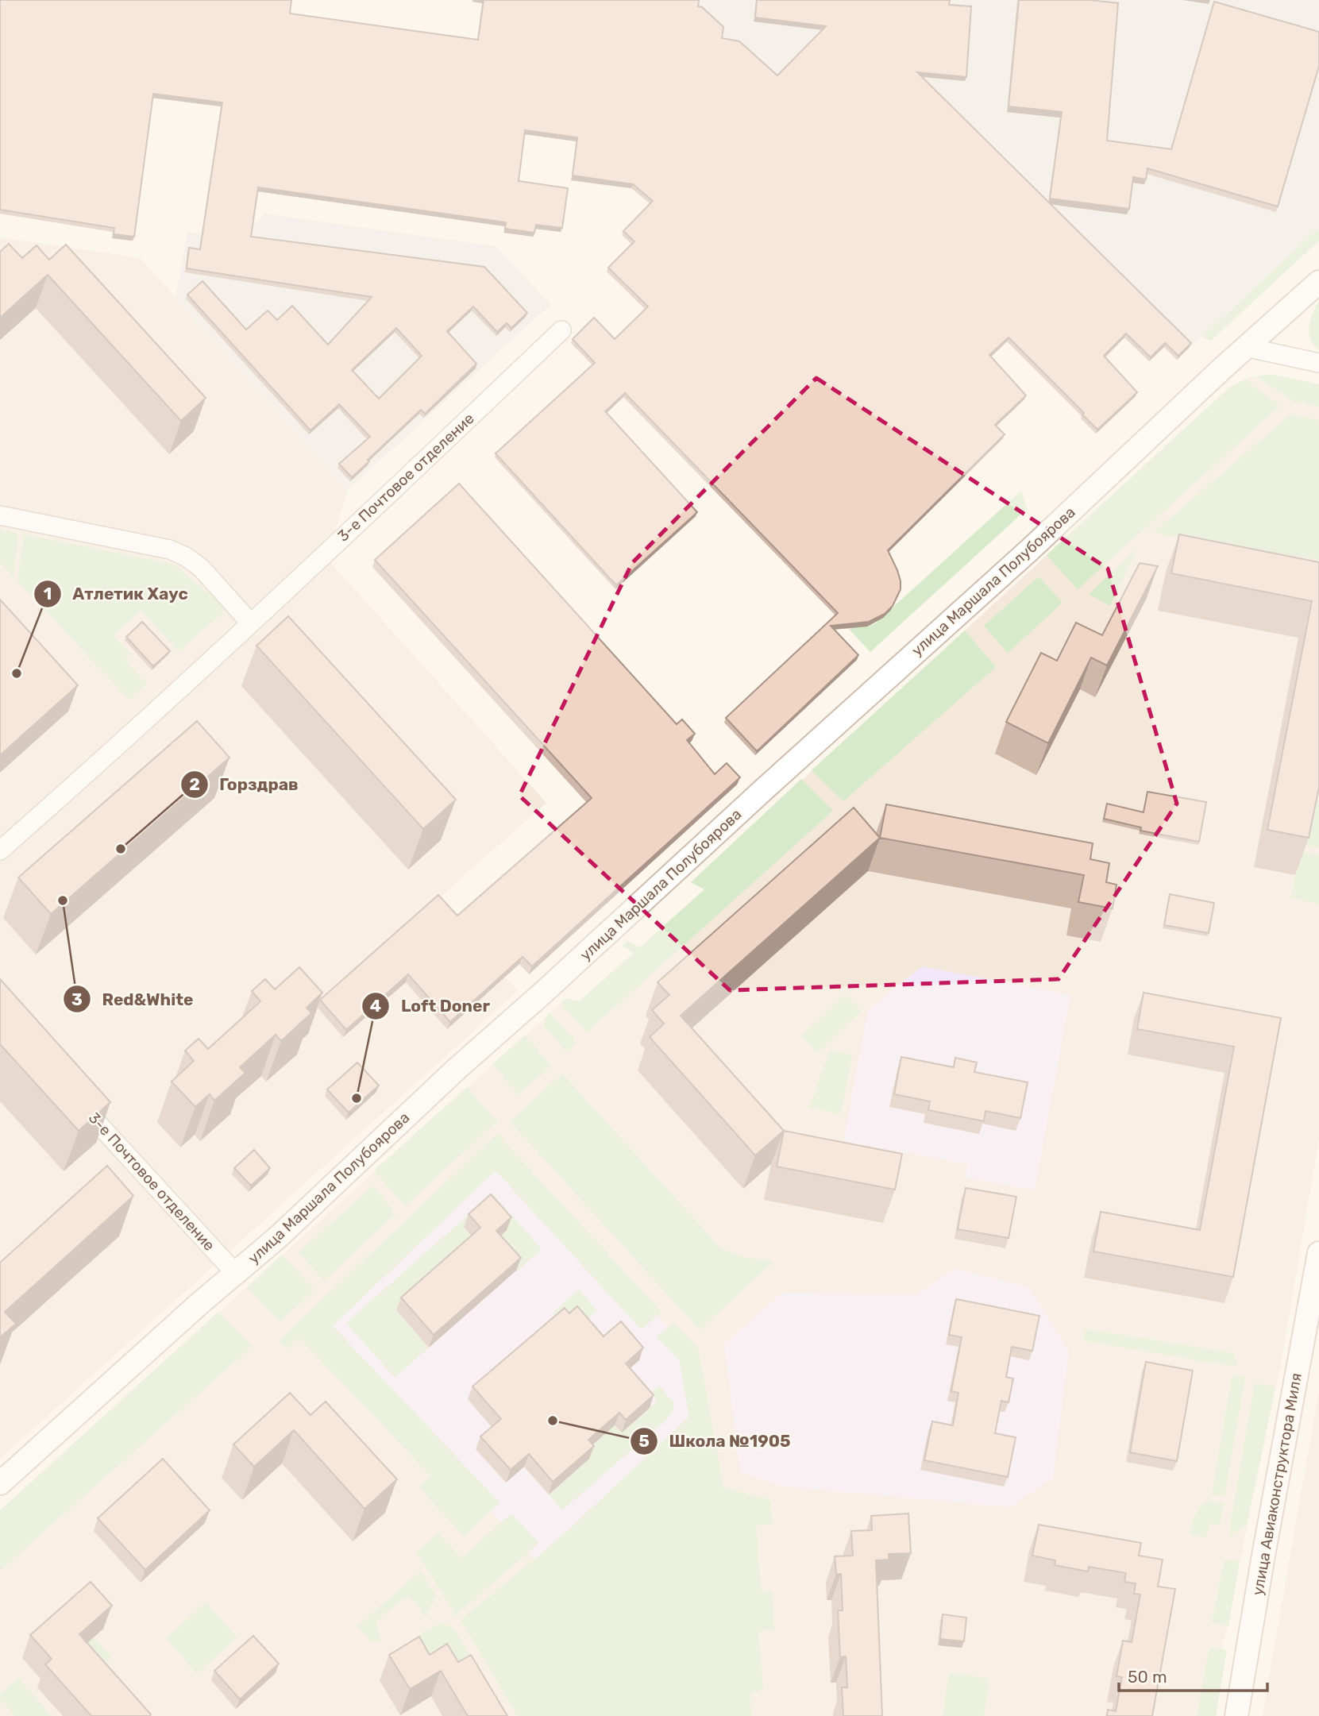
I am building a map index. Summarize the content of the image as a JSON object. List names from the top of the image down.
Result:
{
  "streets": {
    "street": ["3-е Почтовое отделение", "улица Маршала Полубоярова", "улица Авиаконструктора Миля"]
  },
  "crossings": [
    ["3-е Почтовое отделение", "улица Маршала Полубоярова"]
  ],
  "places": [
    "Атлетик Хаус",
    "Горздрав",
    "Red&White",
    "Loft Doner",
    "Школа №1905"
  ],
  "scale_bar": "50 m"
}
